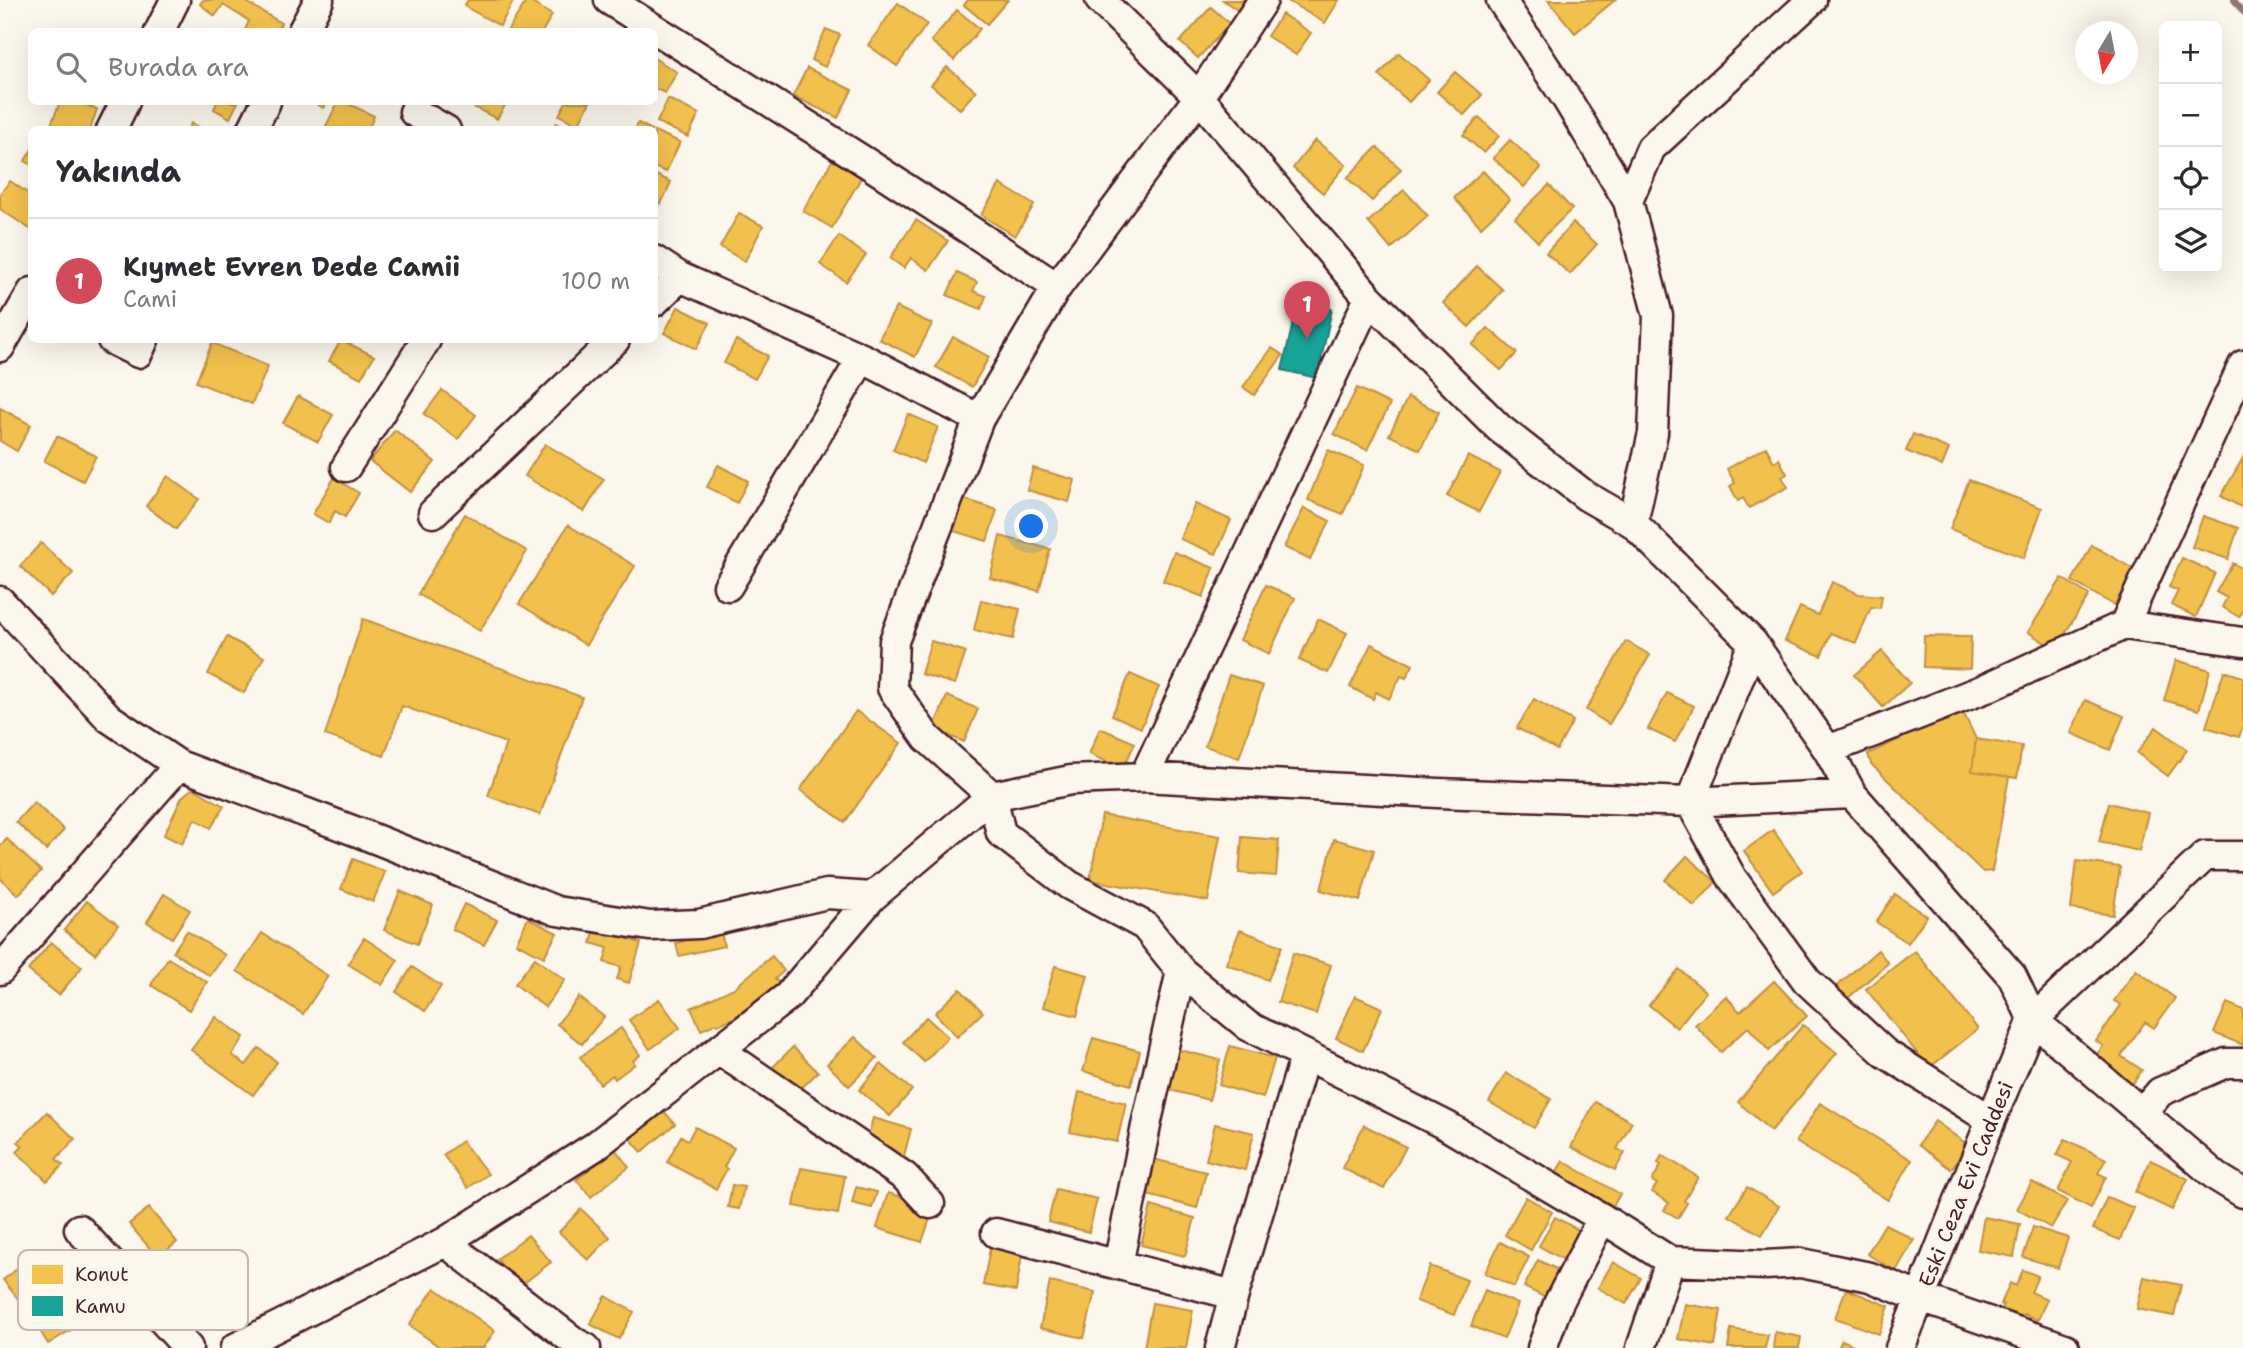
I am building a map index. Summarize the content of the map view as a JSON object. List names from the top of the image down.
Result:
{
  "streets": {
    "street": ["Eski Ceza Evi Caddesi"]
  },
  "legend": ["Konut", "Kamu"],
  "north": "bottom",
  "page": {
    "map_buttons": ["+", "−"],
    "search": "Burada ara",
    "heading": "Yakında",
    "list": [
      {
        "mark": "1",
        "name": "Kıymet Evren Dede Camii",
        "note": "Cami",
        "value": "100 m"
      }
    ],
    "pins": "1"
  }
}
